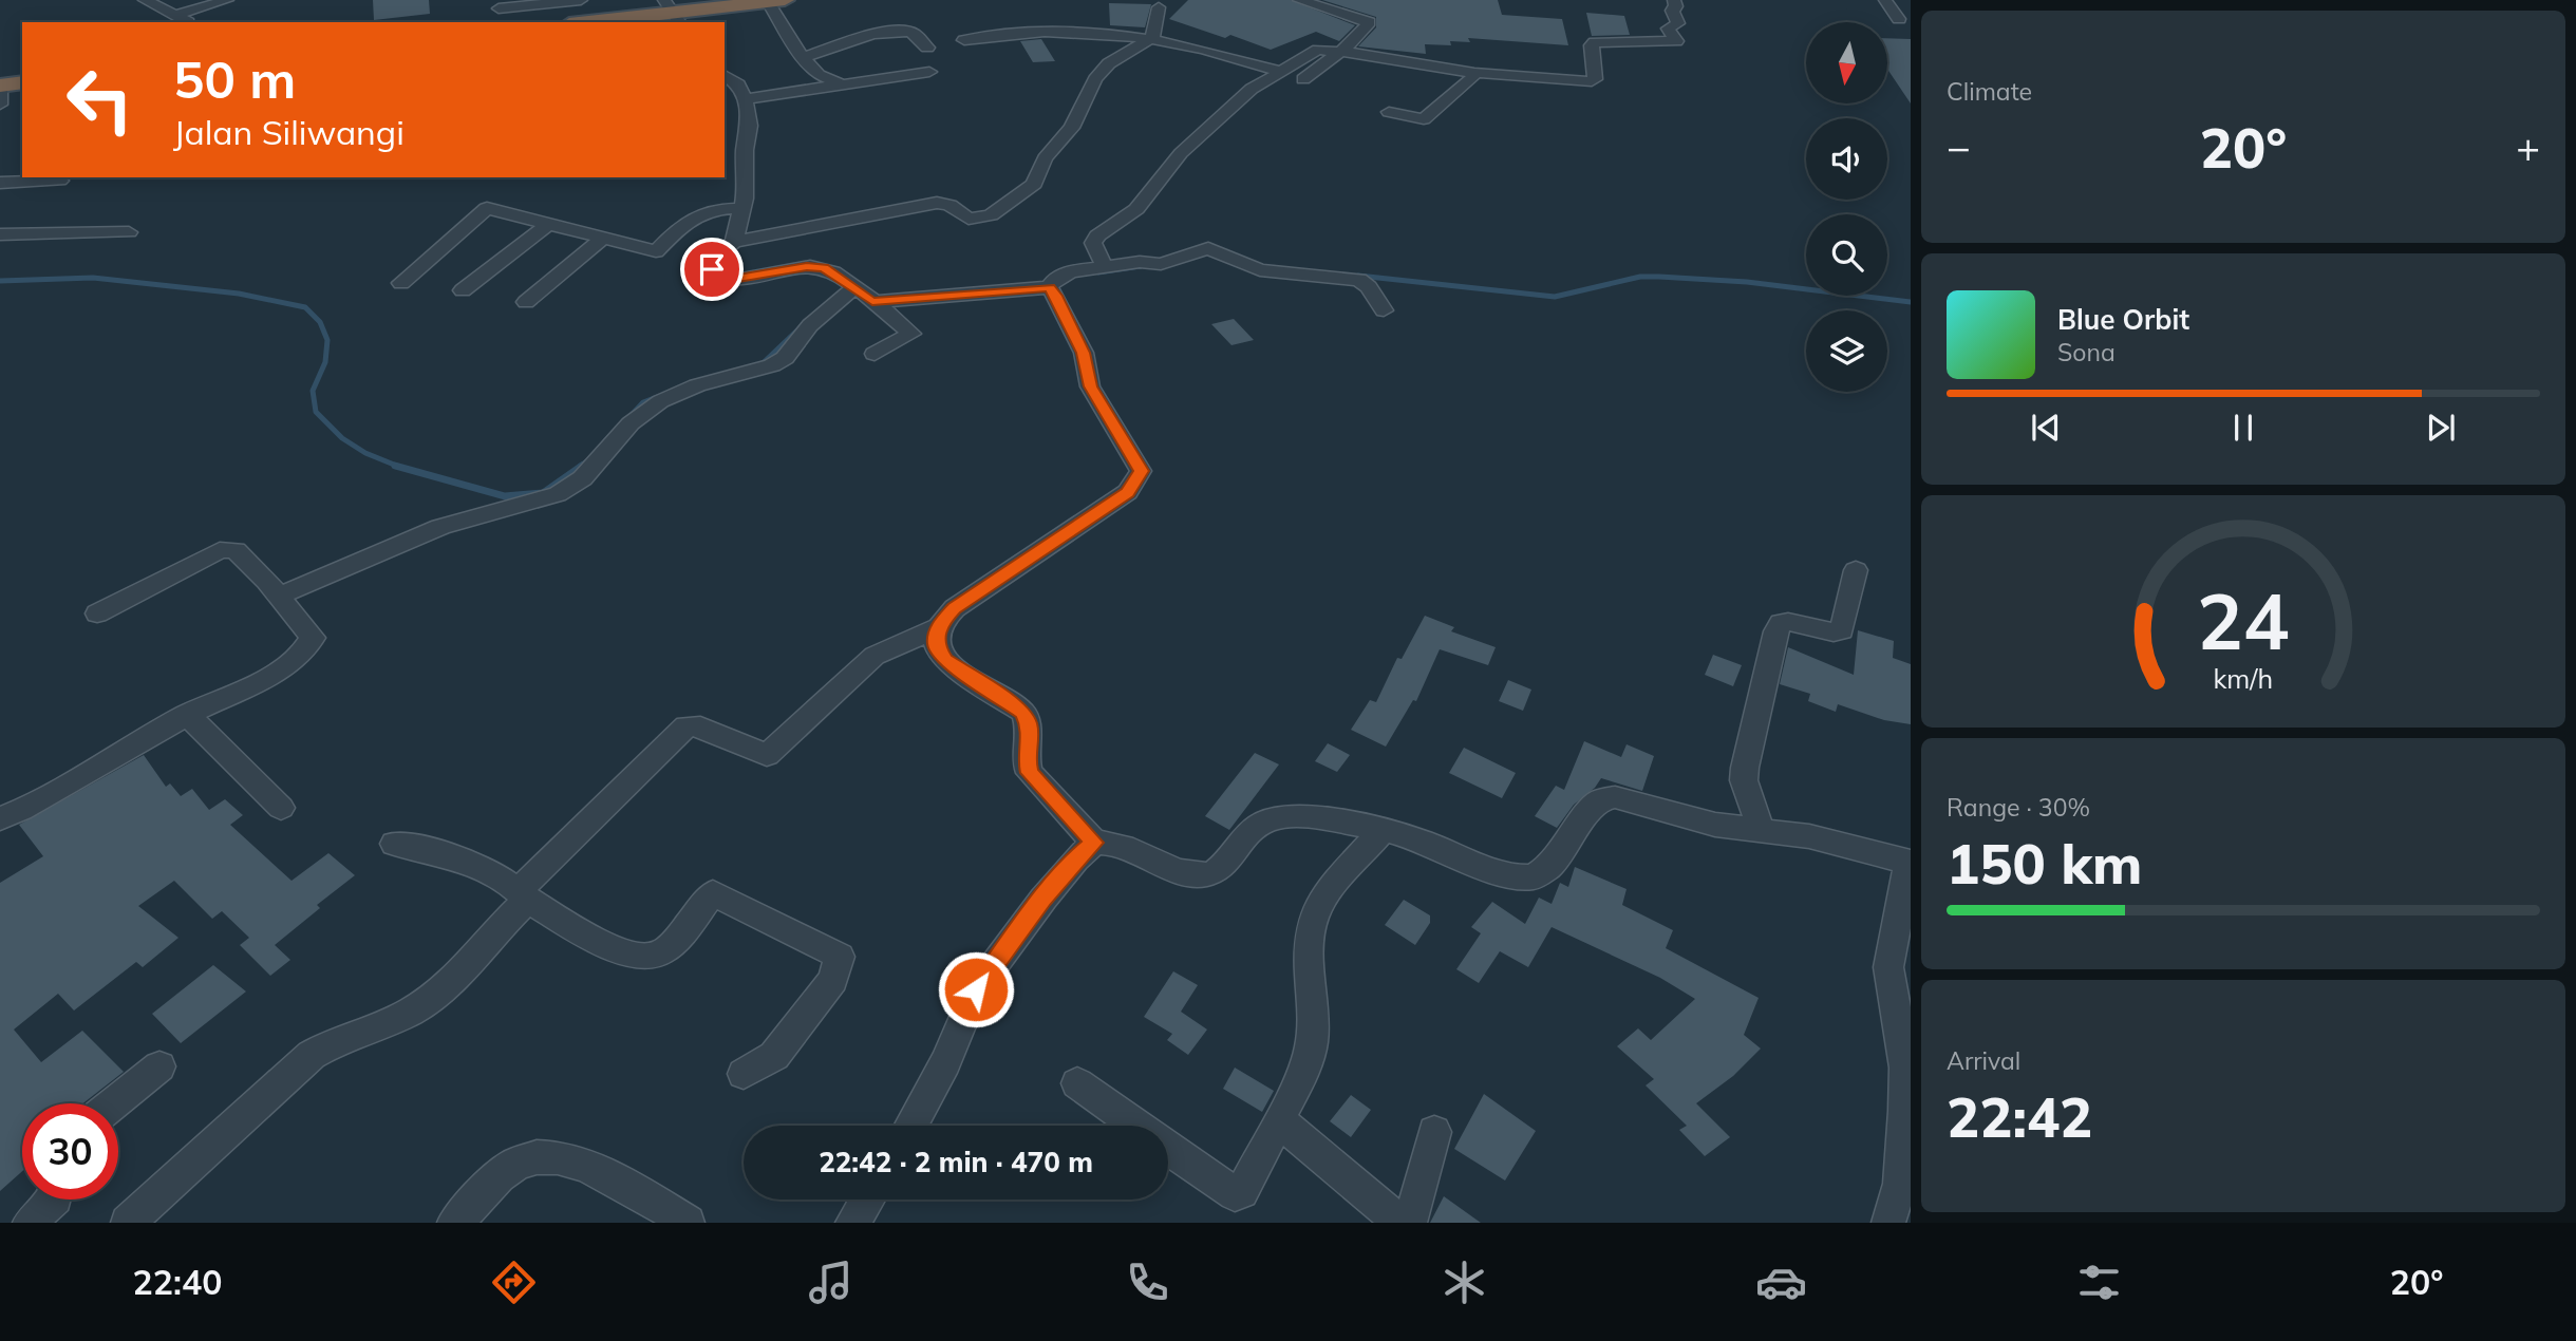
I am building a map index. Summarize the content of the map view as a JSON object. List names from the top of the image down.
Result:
{
  "north": "bottom",
  "page": {
    "tile": [
      "Climate",
      ["Range · 30%", "150 km"],
      ["Arrival", "22:42"]
    ],
    "turn": ["50 m", "Jalan Siliwangi"],
    "heat": ["−", "20°", "+"],
    "song": ["Blue Orbit", "Sona"],
    "limit": "30",
    "trip": "22:42 · 2 min · 470 m",
    "tabs": ["22:40", "20°"],
    "gauge": ["24", "km/h"]
  }
}
